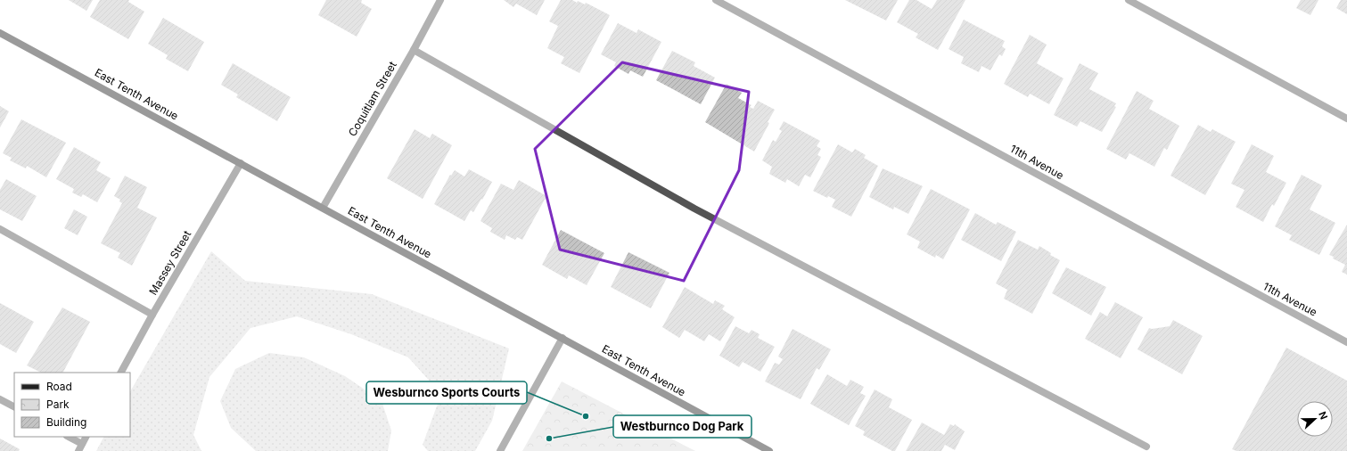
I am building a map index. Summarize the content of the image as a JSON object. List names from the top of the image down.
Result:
{
  "streets": {
    "main road": ["East Tenth Avenue"],
    "street": ["Coquitlam Street", "11th Avenue", "Massey Street"]
  },
  "crossings": [
    ["East Tenth Avenue", "Coquitlam Street"],
    ["East Tenth Avenue", "Massey Street"]
  ],
  "places": ["Wesburnco Sports Courts", "Westburnco Dog Park"],
  "legend": ["Road", "Park", "Building"],
  "north": "right"
}
